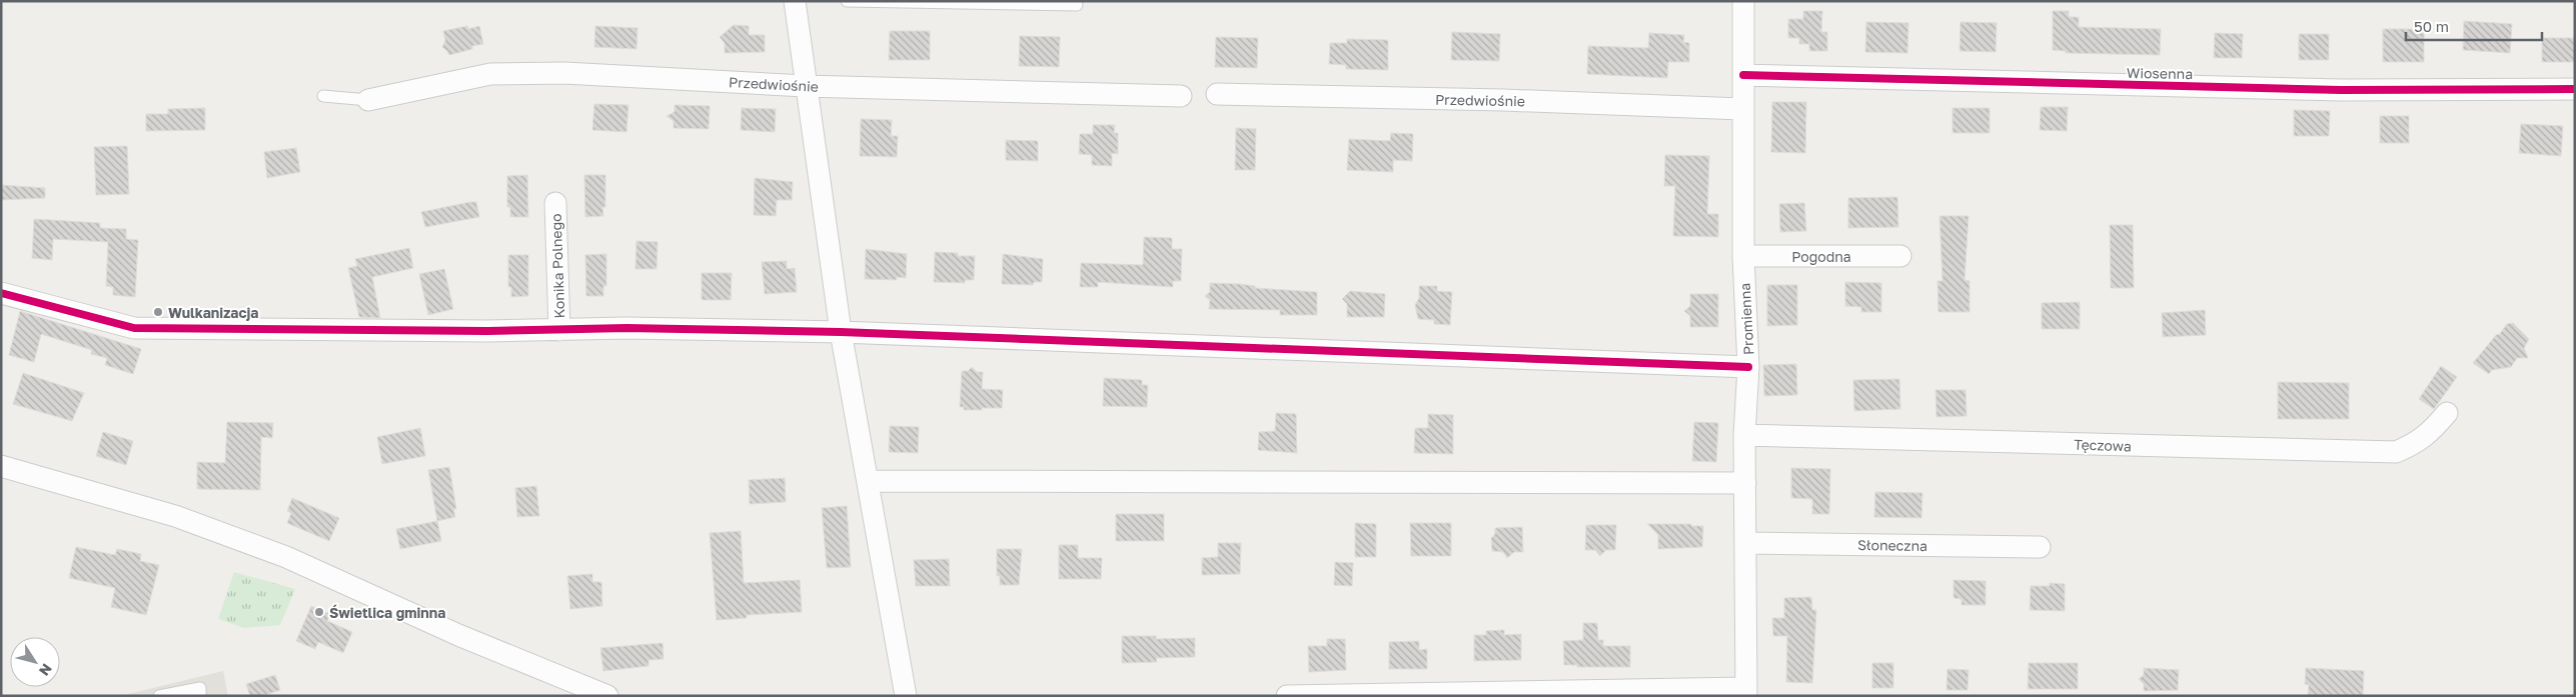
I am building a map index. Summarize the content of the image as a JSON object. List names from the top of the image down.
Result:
{
  "streets": {
    "street": [
      "Wiosenna",
      "Przedwiośnie",
      "Pogodna",
      "Konika Polnego",
      "Promienna",
      "Tęczowa",
      "Słoneczna"
    ]
  },
  "crossings": [
    ["Wiosenna", "Promienna"],
    ["Przedwiośnie", "Promienna"],
    ["Pogodna", "Promienna"],
    ["Promienna", "Tęczowa"],
    ["Promienna", "Słoneczna"]
  ],
  "places": ["Wulkanizacja", "Świetlica gminna"],
  "scale_bar": "50 m",
  "north": "bottom right"
}
